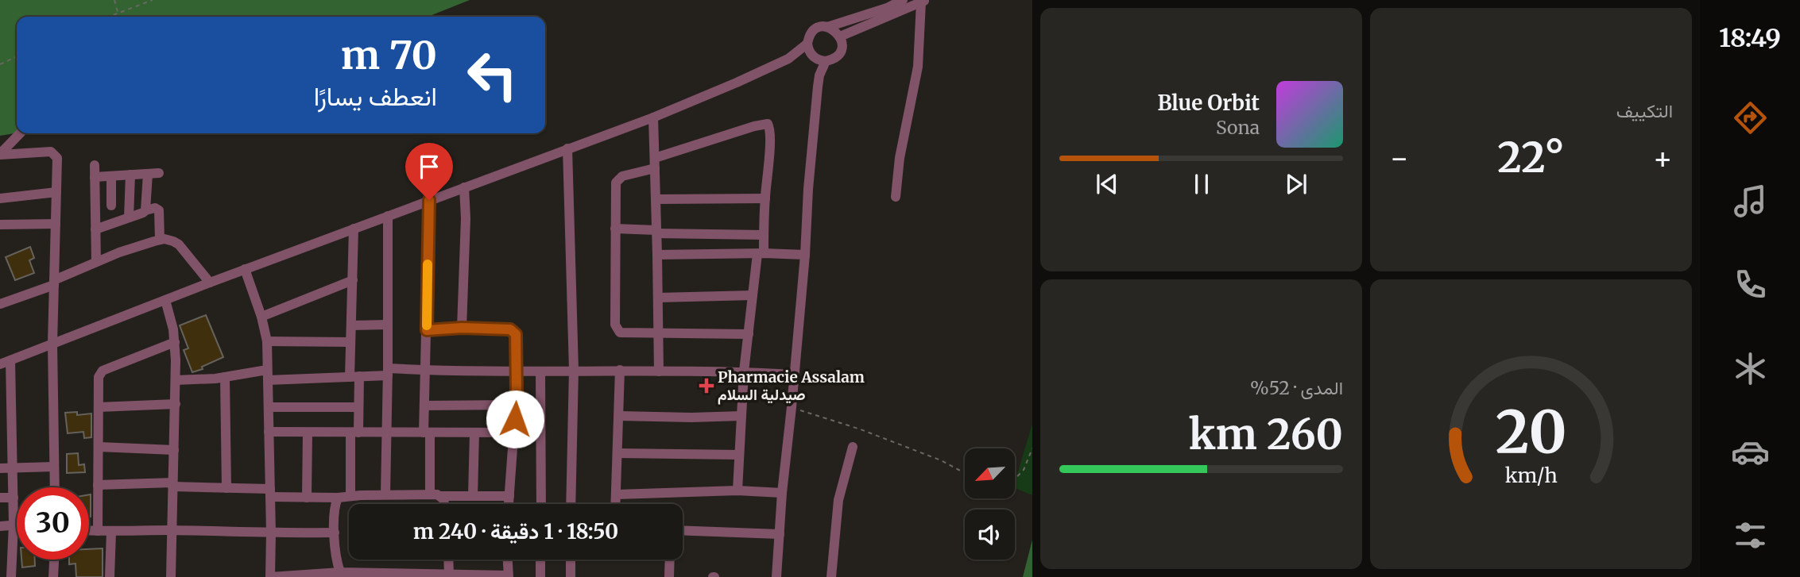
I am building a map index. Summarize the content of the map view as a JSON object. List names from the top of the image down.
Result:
{
  "places": {
    "health": ["Pharmacie Assalam صيدلية السلام"]
  },
  "north": "bottom left",
  "page": {
    "tabs": "18:49",
    "tile": [
      "التكييف",
      ["المدى · 52%", "260 km"]
    ],
    "turn": ["70 m", "انعطف يسارًا"],
    "song": ["Blue Orbit", "Sona"],
    "heat": ["−", "22°", "+"],
    "limit": "30",
    "trip": "18:50 · 1 دقيقة · 240 m",
    "gauge": ["20", "km/h"]
  }
}
